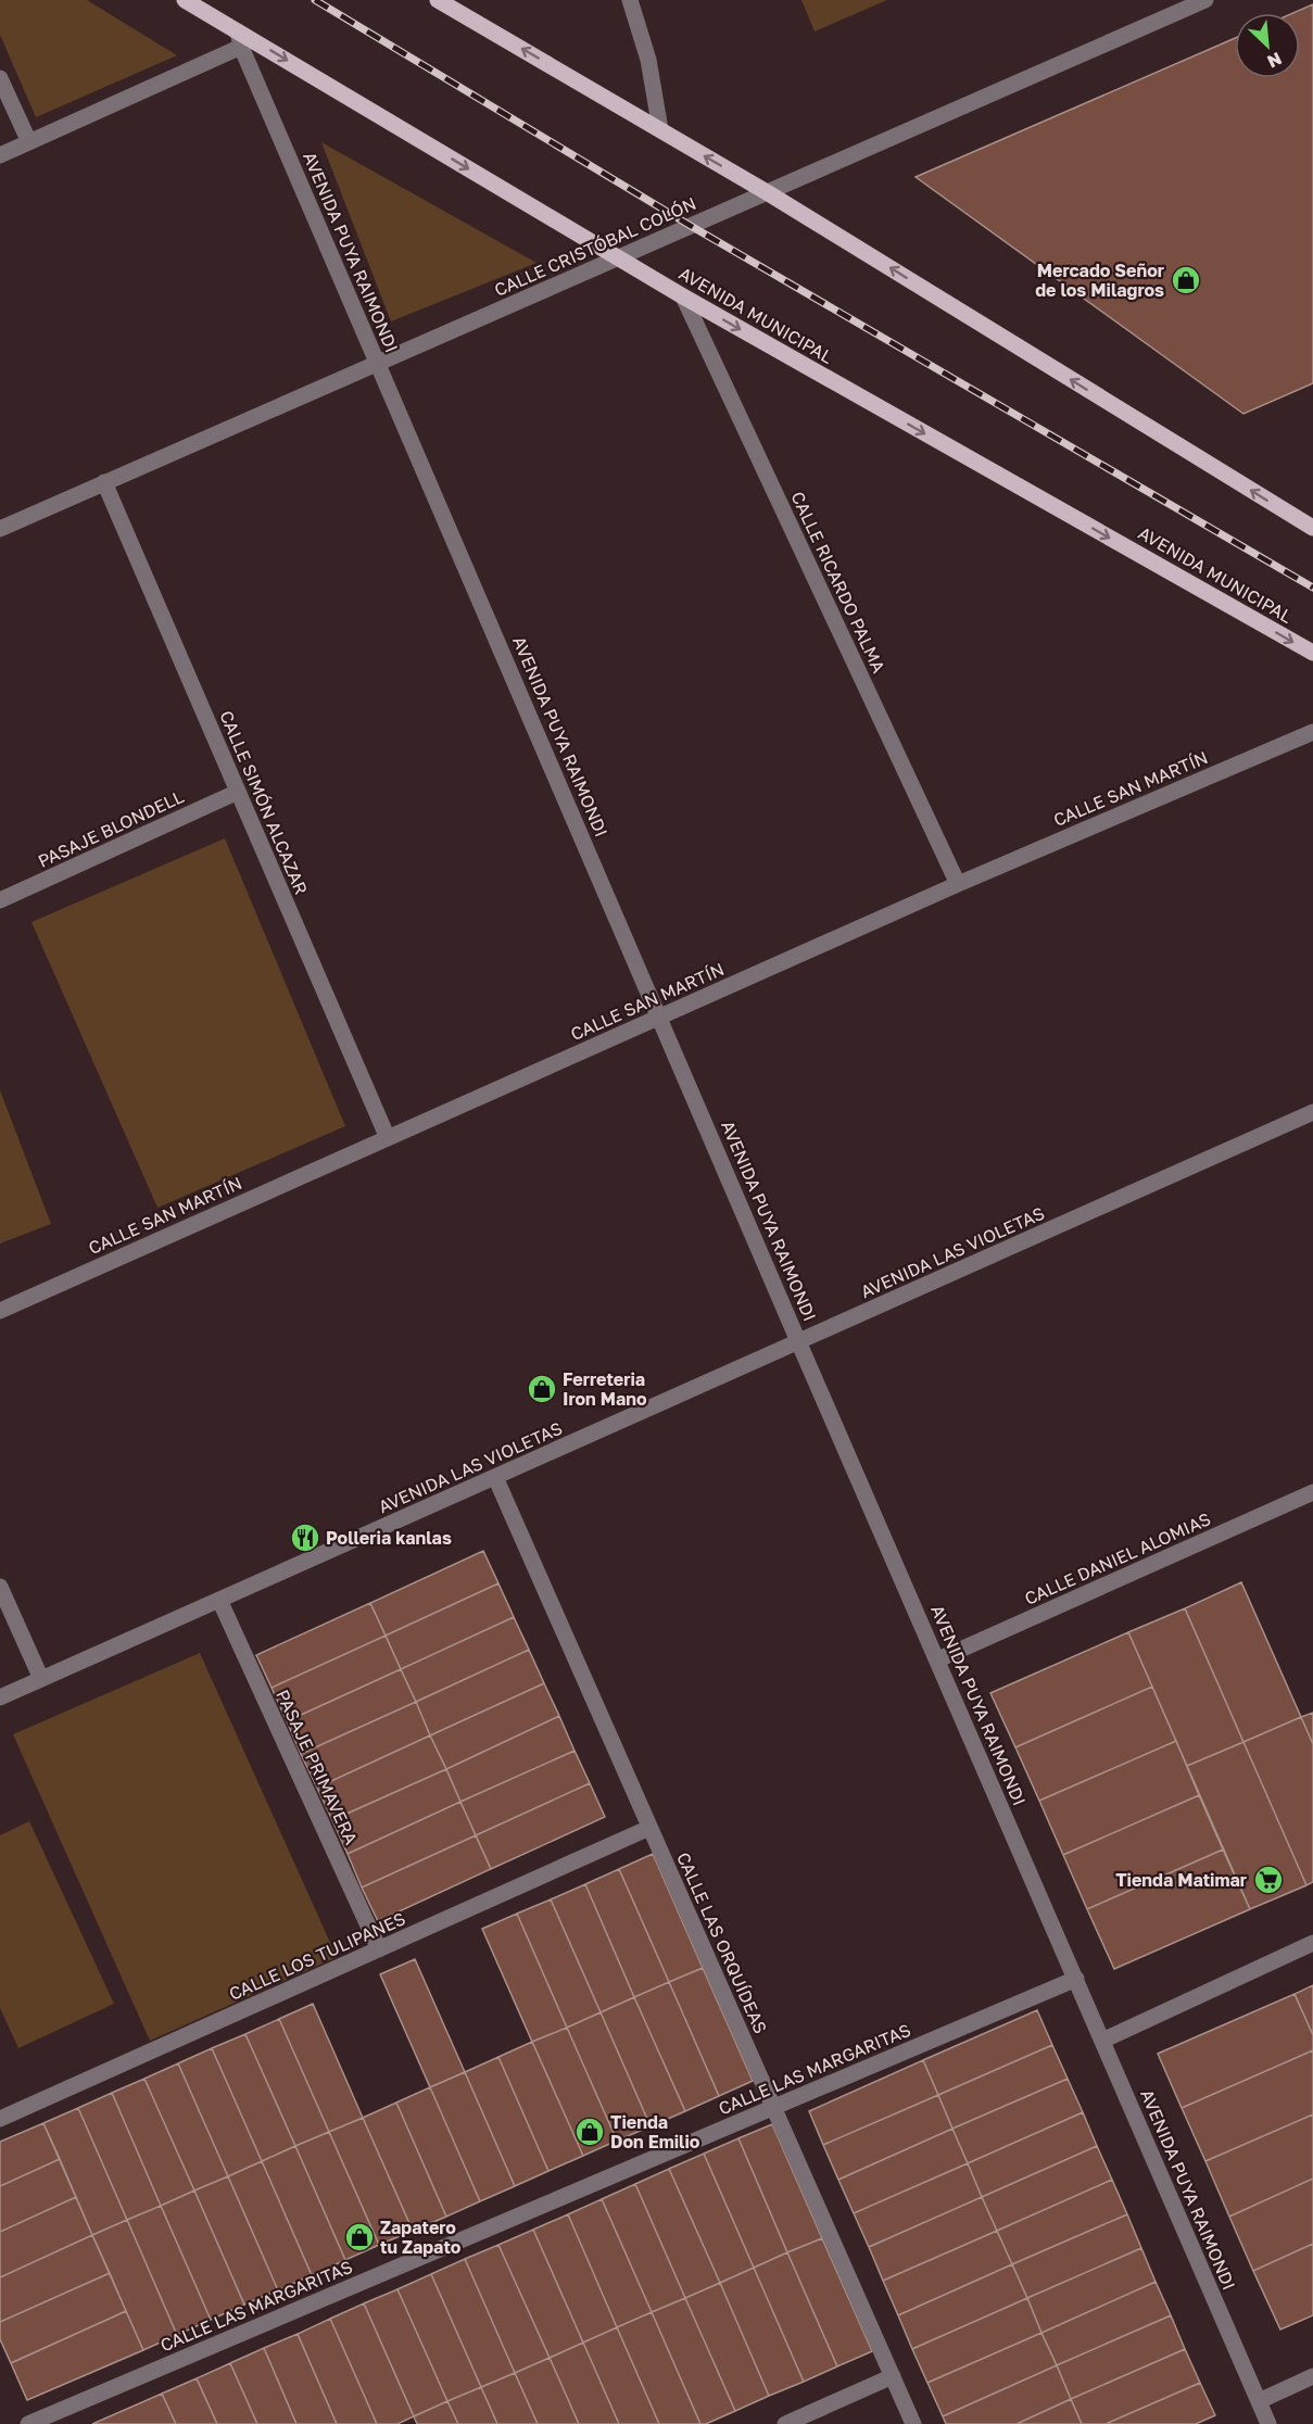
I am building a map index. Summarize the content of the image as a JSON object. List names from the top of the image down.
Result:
{
  "streets": {
    "main road": ["AVENIDA MUNICIPAL"],
    "street": [
      "CALLE CRISTÓBAL COLÓN",
      "AVENIDA PUYA RAIMONDI",
      "CALLE RICARDO PALMA",
      "CALLE SAN MARTÍN",
      "CALLE SIMÓN ALCAZAR",
      "PASAJE BLONDELL",
      "AVENIDA LAS VIOLETAS",
      "CALLE DANIEL ALOMIAS",
      "PASAJE PRIMAVERA",
      "CALLE LAS ORQUÍDEAS",
      "CALLE LOS TULIPANES",
      "CALLE LAS MARGARITAS"
    ]
  },
  "crossings": [
    ["CALLE CRISTÓBAL COLÓN", "AVENIDA PUYA RAIMONDI"],
    ["CALLE CRISTÓBAL COLÓN", "AVENIDA MUNICIPAL"],
    ["CALLE CRISTÓBAL COLÓN", "CALLE SIMÓN ALCAZAR"],
    ["AVENIDA PUYA RAIMONDI", "AVENIDA MUNICIPAL"],
    ["AVENIDA PUYA RAIMONDI", "CALLE SAN MARTÍN"],
    ["AVENIDA PUYA RAIMONDI", "AVENIDA LAS VIOLETAS"],
    ["AVENIDA PUYA RAIMONDI", "CALLE DANIEL ALOMIAS"],
    ["AVENIDA PUYA RAIMONDI", "CALLE LAS MARGARITAS"],
    ["AVENIDA MUNICIPAL", "CALLE RICARDO PALMA"],
    ["CALLE RICARDO PALMA", "CALLE SAN MARTÍN"],
    ["CALLE SAN MARTÍN", "CALLE SIMÓN ALCAZAR"],
    ["CALLE SIMÓN ALCAZAR", "PASAJE BLONDELL"],
    ["AVENIDA LAS VIOLETAS", "PASAJE PRIMAVERA"],
    ["AVENIDA LAS VIOLETAS", "CALLE LAS ORQUÍDEAS"],
    ["PASAJE PRIMAVERA", "CALLE LOS TULIPANES"],
    ["CALLE LAS ORQUÍDEAS", "CALLE LOS TULIPANES"],
    ["CALLE LAS ORQUÍDEAS", "CALLE LAS MARGARITAS"]
  ],
  "places": {
    "shop": [
      "Mercado Señor de los Milagros",
      "Ferreteria Iron Mano",
      "Tienda Don Emilio",
      "Zapatero tu Zapato"
    ],
    "restaurant": ["Polleria kanlas"],
    "supermarket": ["Tienda Matimar"]
  },
  "north": "bottom right"
}
